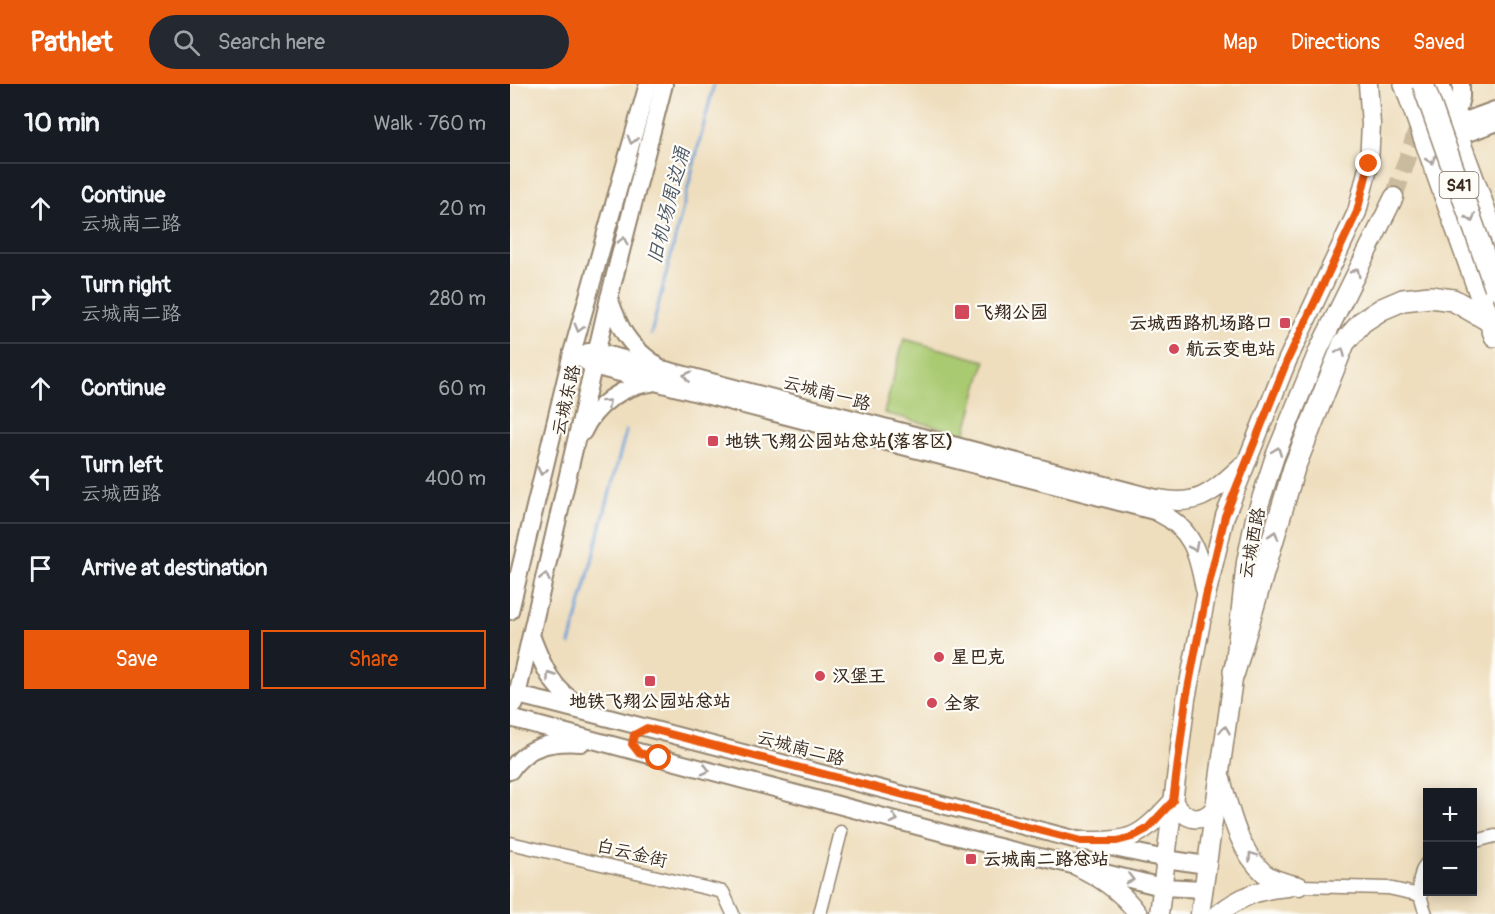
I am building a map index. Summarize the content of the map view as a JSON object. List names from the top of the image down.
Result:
{
  "streets": {
    "highway": ["S41"],
    "main road": ["云城西路"],
    "street": [
      "云城南一路",
      "云城东路",
      "云城南二路",
      "白云金街"
    ]
  },
  "crossings": [
    ["云城南一路", "云城东路"],
    ["云城东路", "云城南二路"],
    ["云城西路", "云城南二路"]
  ],
  "water": ["旧机场周边涌"],
  "places": {
    "transit": [
      "飞翔公园",
      "云城西路机场路口",
      "地铁飞翔公园站总站(落客区)",
      "地铁飞翔公园站总站",
      "云城南二路总站"
    ],
    "other": [
      "航云变电站",
      "星巴克",
      "汉堡王",
      "全家"
    ]
  },
  "page": {
    "header": "Pathlet",
    "search": "Search here",
    "nav": ["Map", "Directions", "Saved"],
    "heading": ["10 min", "Walk · 760 m"],
    "list": [
      ["Continue", "云城南二路", "20 m"],
      ["Turn right", "云城南二路", "280 m"],
      ["Continue", "60 m"],
      ["Turn left", "云城西路", "400 m"],
      "Arrive at destination"
    ],
    "buttons": ["Save", "Share"],
    "map_buttons": ["+", "−"]
  }
}
